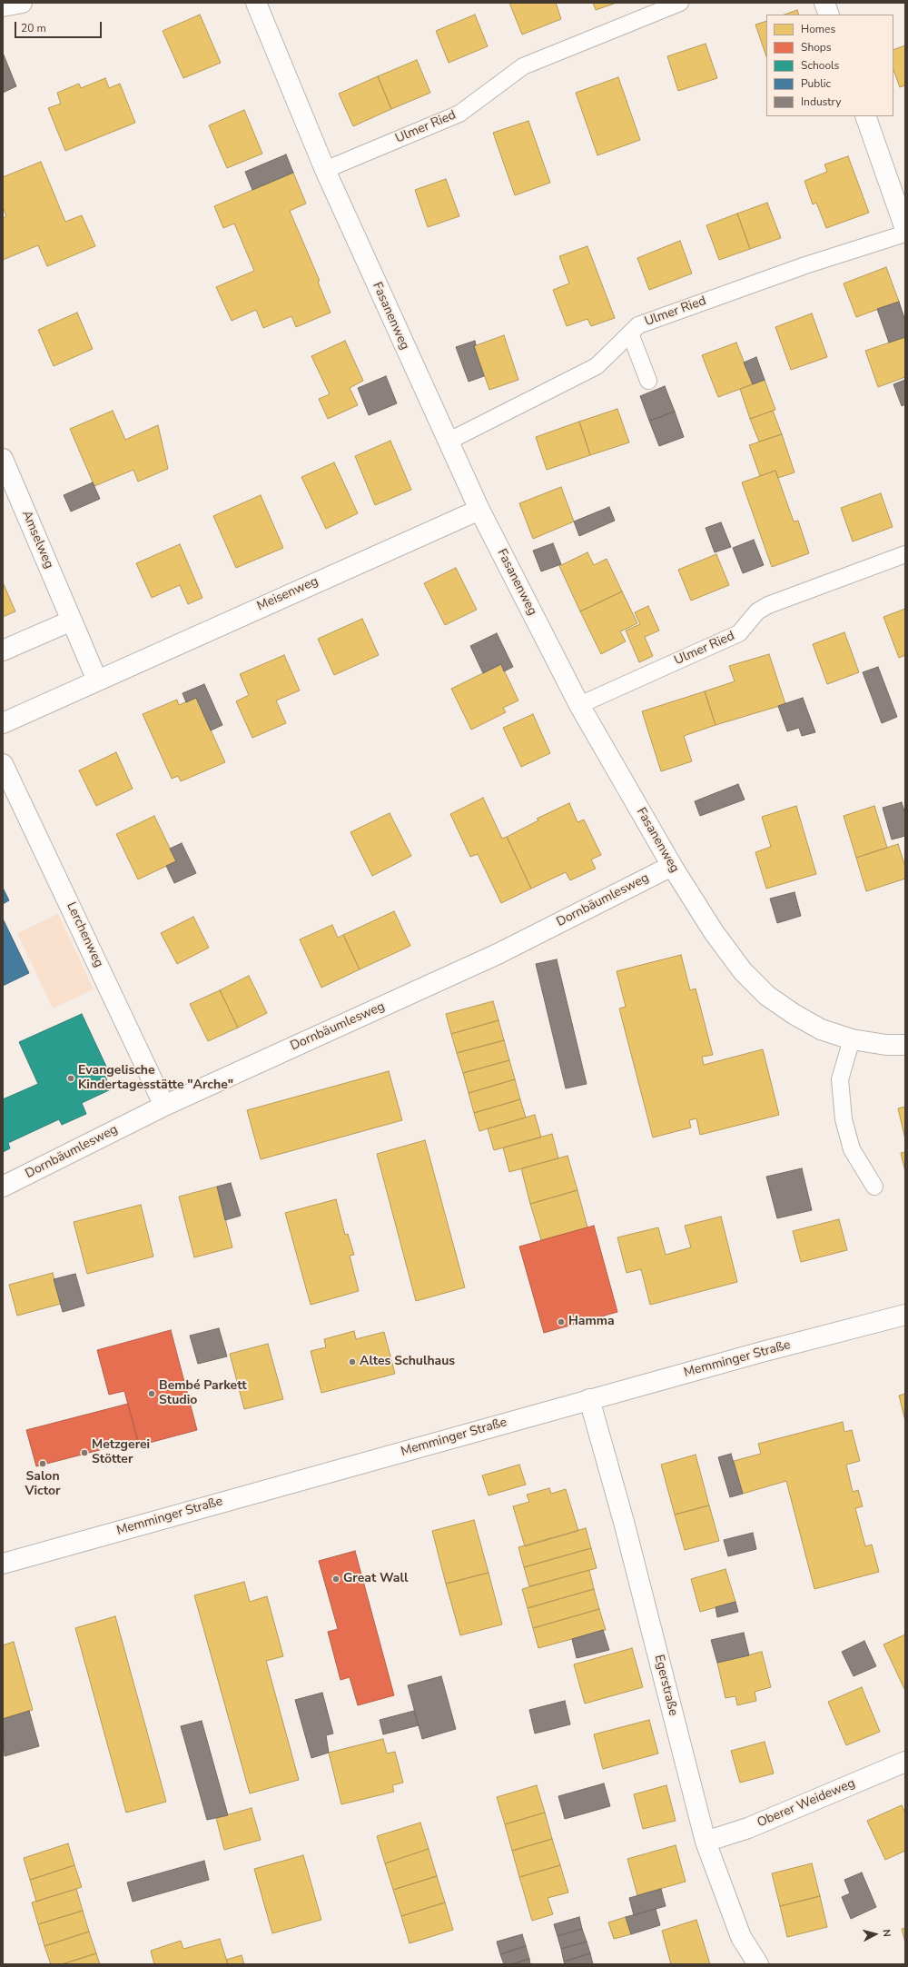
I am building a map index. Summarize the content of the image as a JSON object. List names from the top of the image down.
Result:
{
  "streets": {
    "street": [
      "Fasanenweg",
      "Amselweg",
      "Meisenweg",
      "Dornbäumlesweg",
      "Lerchenweg",
      "Memminger Straße",
      "Egerstraße",
      "Oberer Weideweg"
    ],
    "lane": ["Ulmer Ried"]
  },
  "crossings": [
    ["Ulmer Ried", "Fasanenweg"],
    ["Fasanenweg", "Meisenweg"],
    ["Fasanenweg", "Dornbäumlesweg"],
    ["Dornbäumlesweg", "Lerchenweg"],
    ["Memminger Straße", "Egerstraße"],
    ["Egerstraße", "Oberer Weideweg"]
  ],
  "places": [
    "Evangelische Kindertagesstätte \"Arche\"",
    "Hamma",
    "Altes Schulhaus",
    "Bembé Parkett Studio",
    "Metzgerei Stötter",
    "Salon Victor",
    "Great Wall"
  ],
  "legend": [
    "Homes",
    "Shops",
    "Schools",
    "Public",
    "Industry"
  ],
  "scale_bar": "20 m",
  "north": "right"
}
